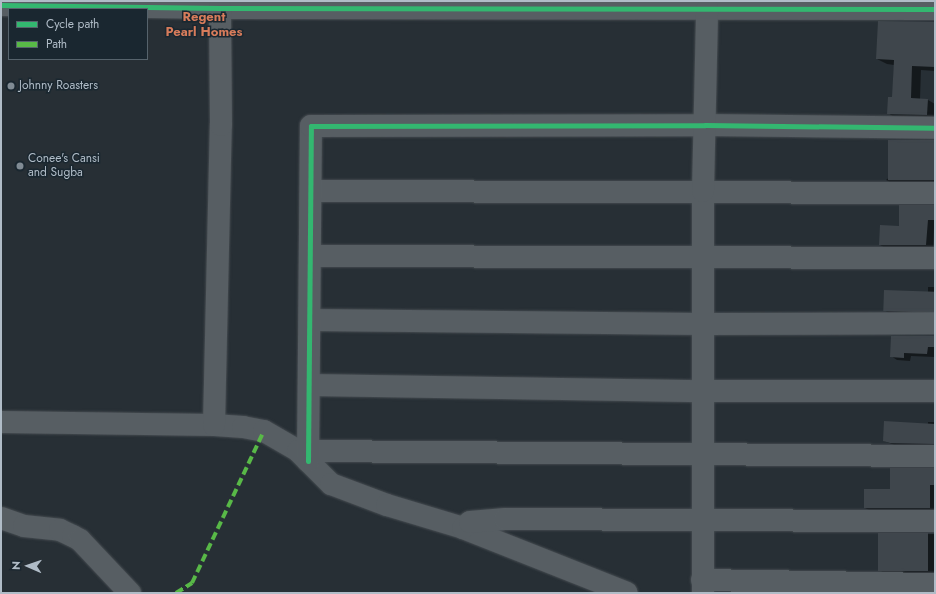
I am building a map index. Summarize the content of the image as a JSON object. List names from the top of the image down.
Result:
{
  "districts": ["Regent Pearl Homes"],
  "places": ["Johnny Roasters", "Conee's Cansi and Sugba"],
  "legend": ["Cycle path", "Path"],
  "north": "left"
}
